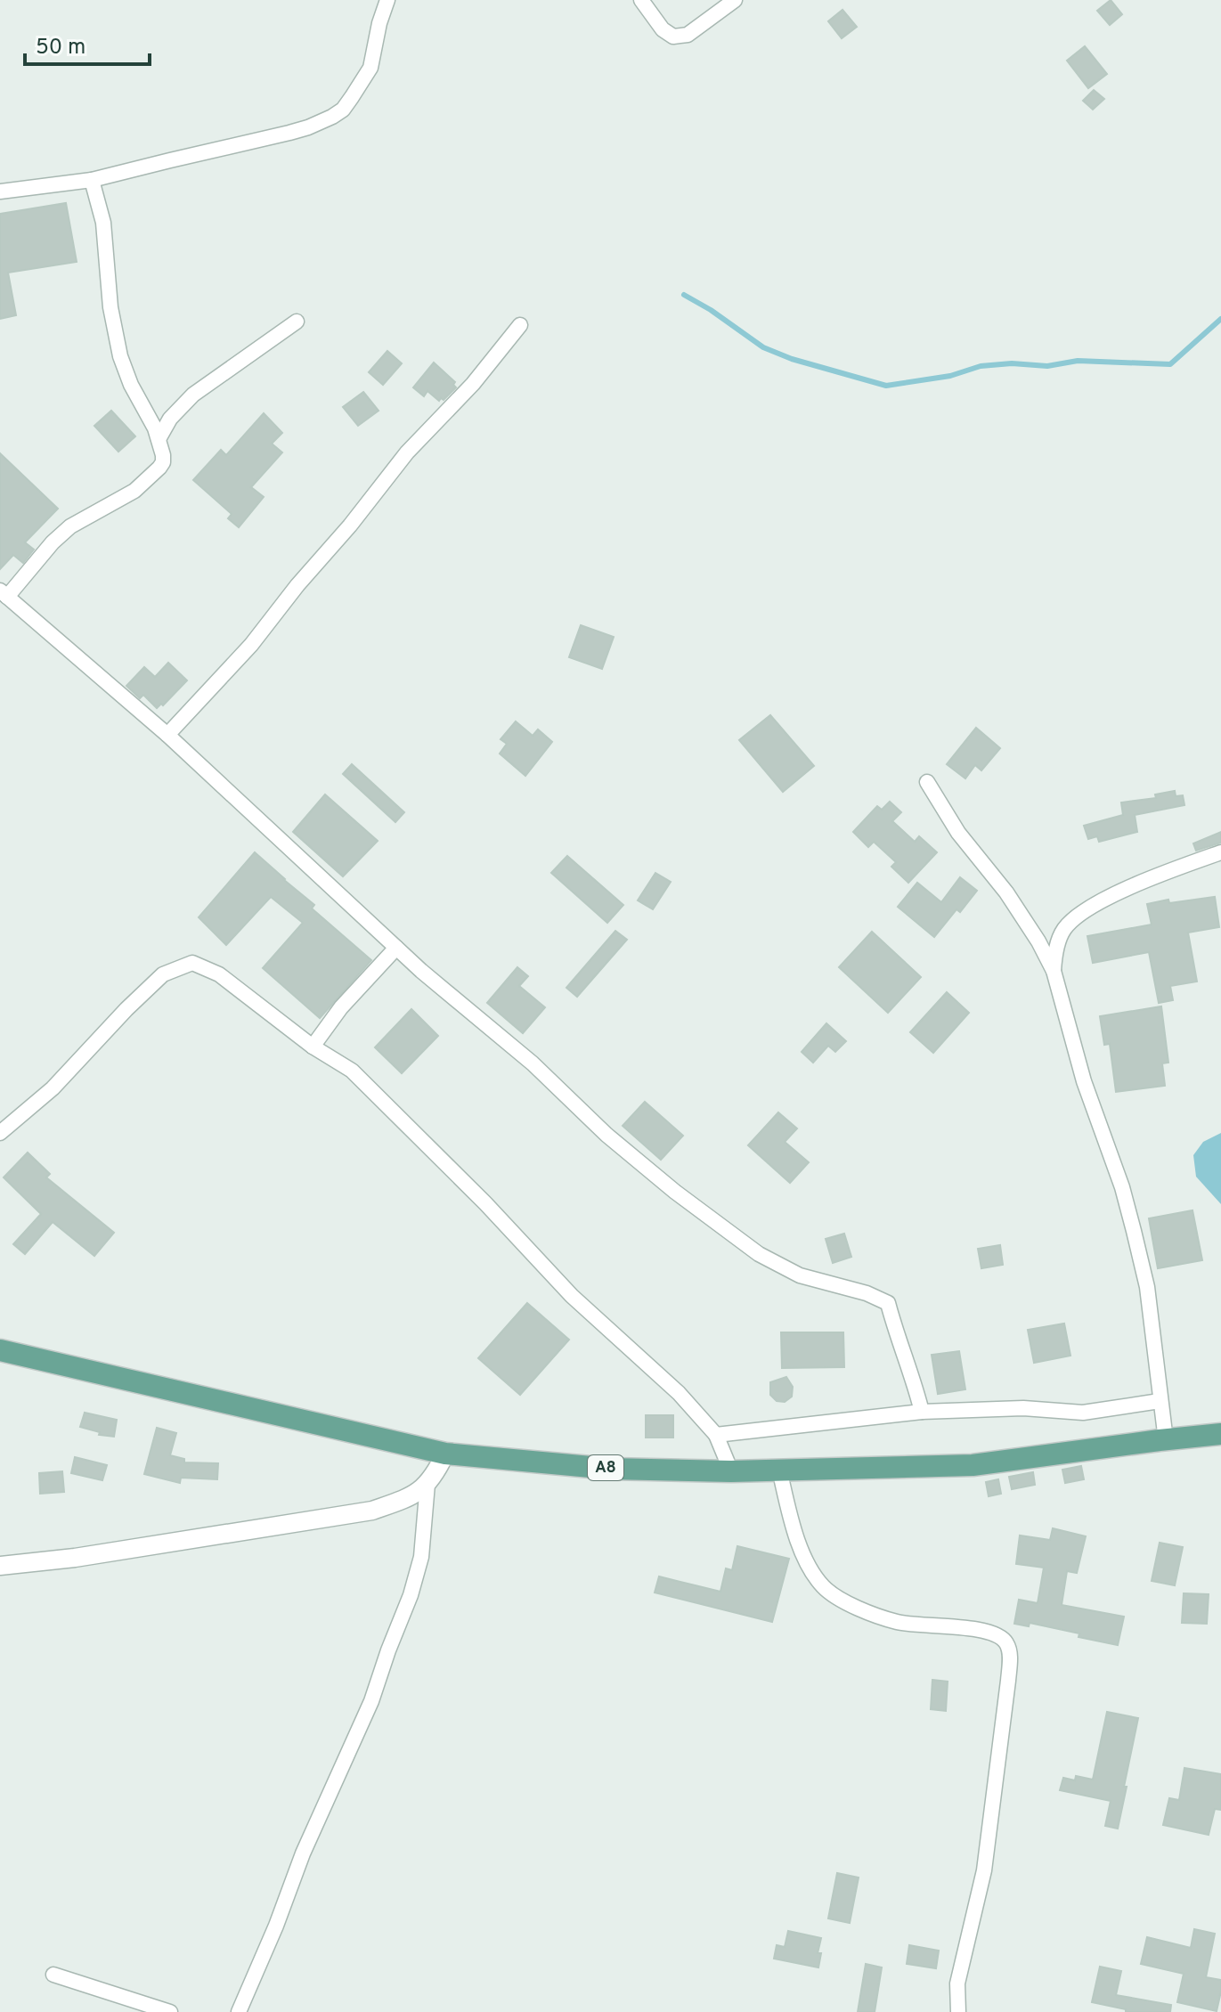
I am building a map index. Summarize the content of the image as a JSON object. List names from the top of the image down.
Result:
{
  "streets": {
    "main road": ["A8"]
  },
  "scale_bar": "50 m"
}
